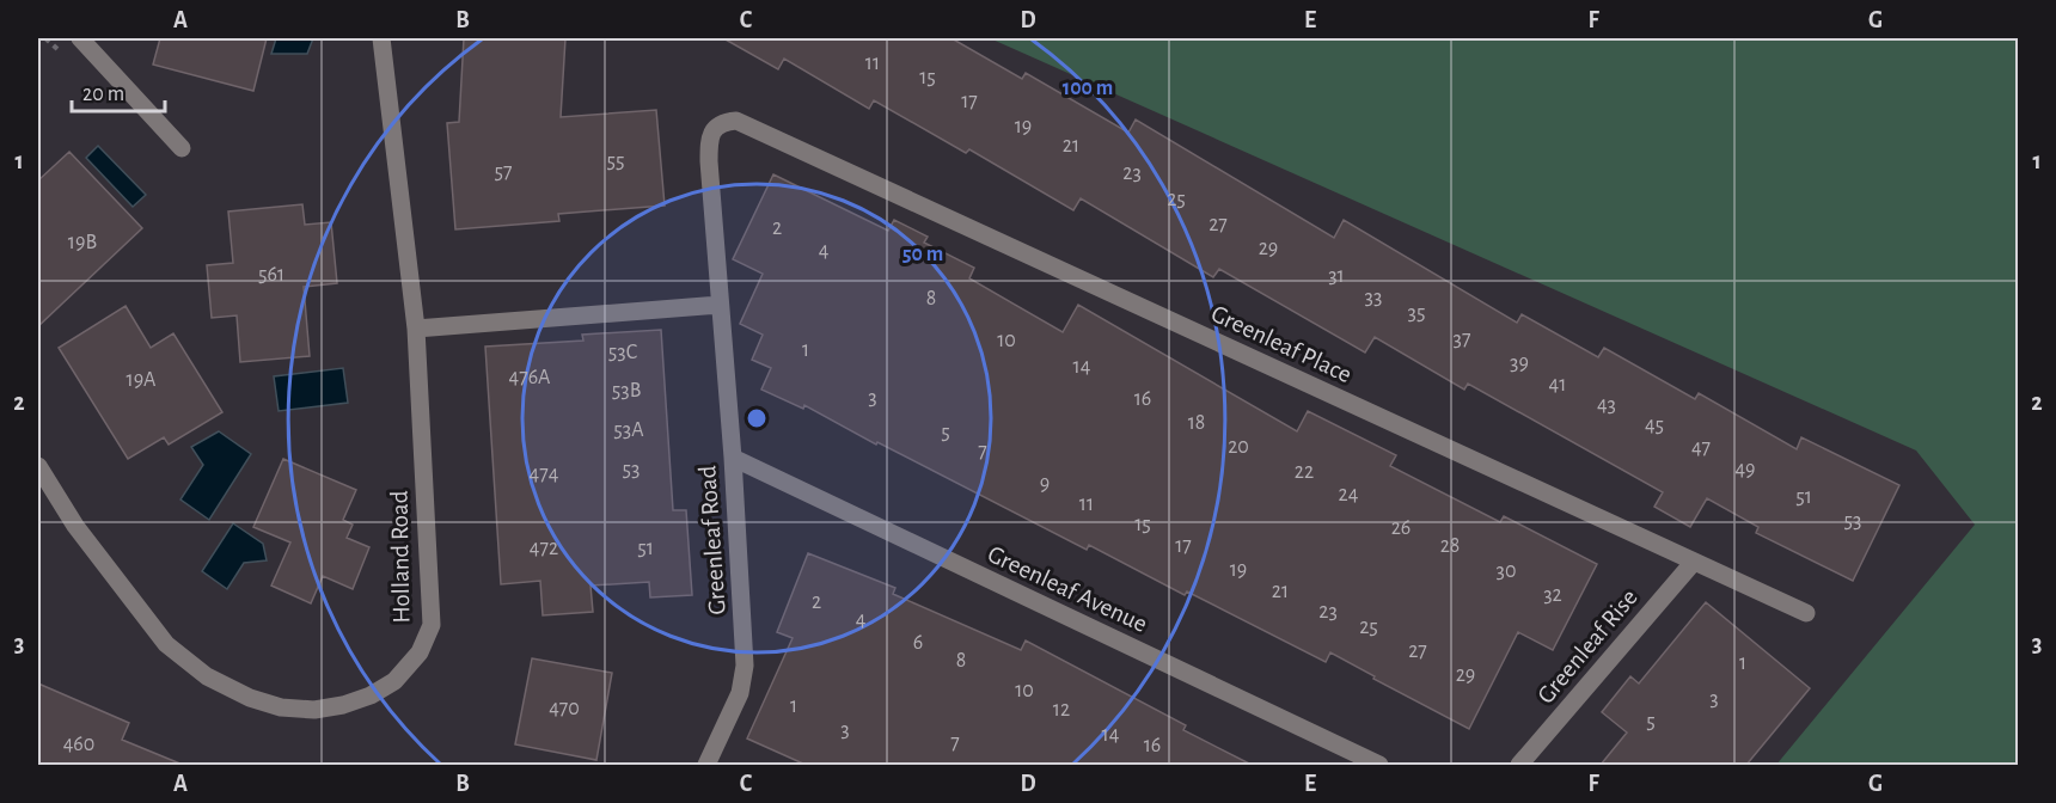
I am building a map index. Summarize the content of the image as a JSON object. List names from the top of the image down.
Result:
{
  "streets": {
    "street": [
      "Greenleaf Place",
      "Greenleaf Road",
      "Holland Road",
      "Greenleaf Avenue",
      "Greenleaf Rise"
    ]
  },
  "crossings": [
    ["Greenleaf Place", "Greenleaf Road"],
    ["Greenleaf Place", "Greenleaf Rise"],
    ["Greenleaf Road", "Greenleaf Avenue"]
  ],
  "house_numbers": [
    "11",
    "15",
    "17",
    "19",
    "21",
    "55",
    "57",
    "23",
    "25",
    "27",
    "2",
    "19B",
    "29",
    "4",
    "561",
    "31",
    "33",
    "8",
    "35",
    "37",
    "10",
    "1",
    "53C",
    "39",
    "14",
    "476A",
    "19A",
    "41",
    "53B",
    "3",
    "16",
    "43",
    "18",
    "45",
    "53A",
    "5",
    "20",
    "47",
    "7",
    "53",
    "49",
    "22",
    "474",
    "9",
    "24",
    "51",
    "11",
    "53",
    "15",
    "26",
    "17",
    "28",
    "472",
    "51",
    "19",
    "30",
    "21",
    "32",
    "2",
    "23",
    "4",
    "25",
    "6",
    "27",
    "8",
    "1",
    "29",
    "10",
    "3",
    "1",
    "470",
    "12",
    "5",
    "3",
    "14",
    "7",
    "460",
    "16"
  ],
  "scale_bar": "20 m",
  "grid": {
    "columns": [
      "A",
      "B",
      "C",
      "D",
      "E",
      "F",
      "G"
    ],
    "rows": ["1", "2", "3"]
  },
  "rings": ["100 m", "50 m"]
}
